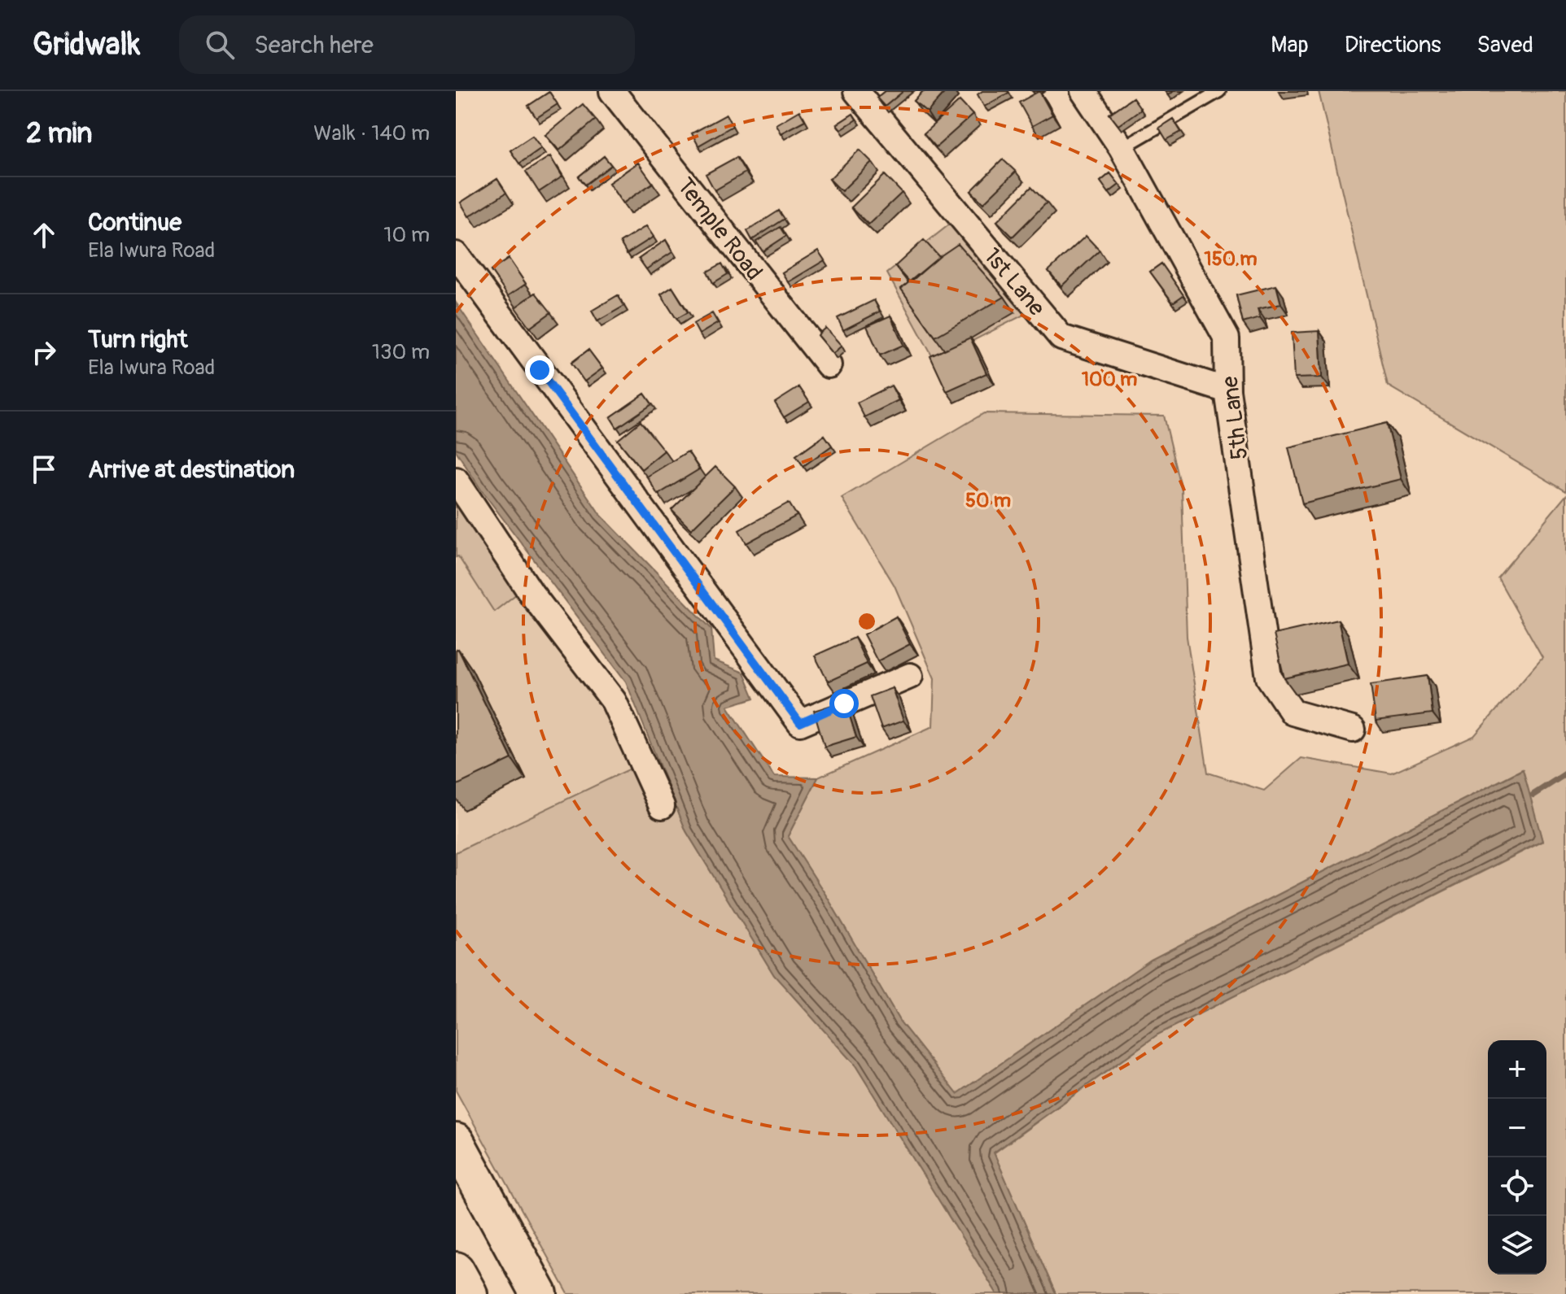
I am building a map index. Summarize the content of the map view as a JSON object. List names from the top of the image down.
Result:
{
  "streets": {
    "street": ["Temple Road", "1st Lane", "5th Lane"]
  },
  "crossings": [
    ["1st Lane", "5th Lane"]
  ],
  "page": {
    "header": "Gridwalk",
    "search": "Search here",
    "nav": ["Map", "Directions", "Saved"],
    "heading": ["2 min", "Walk · 140 m"],
    "list": [
      ["Continue", "Ela Iwura Road", "10 m"],
      ["Turn right", "Ela Iwura Road", "130 m"],
      "Arrive at destination"
    ],
    "map_buttons": ["+", "−"]
  },
  "rings": ["150 m", "100 m", "50 m"]
}
